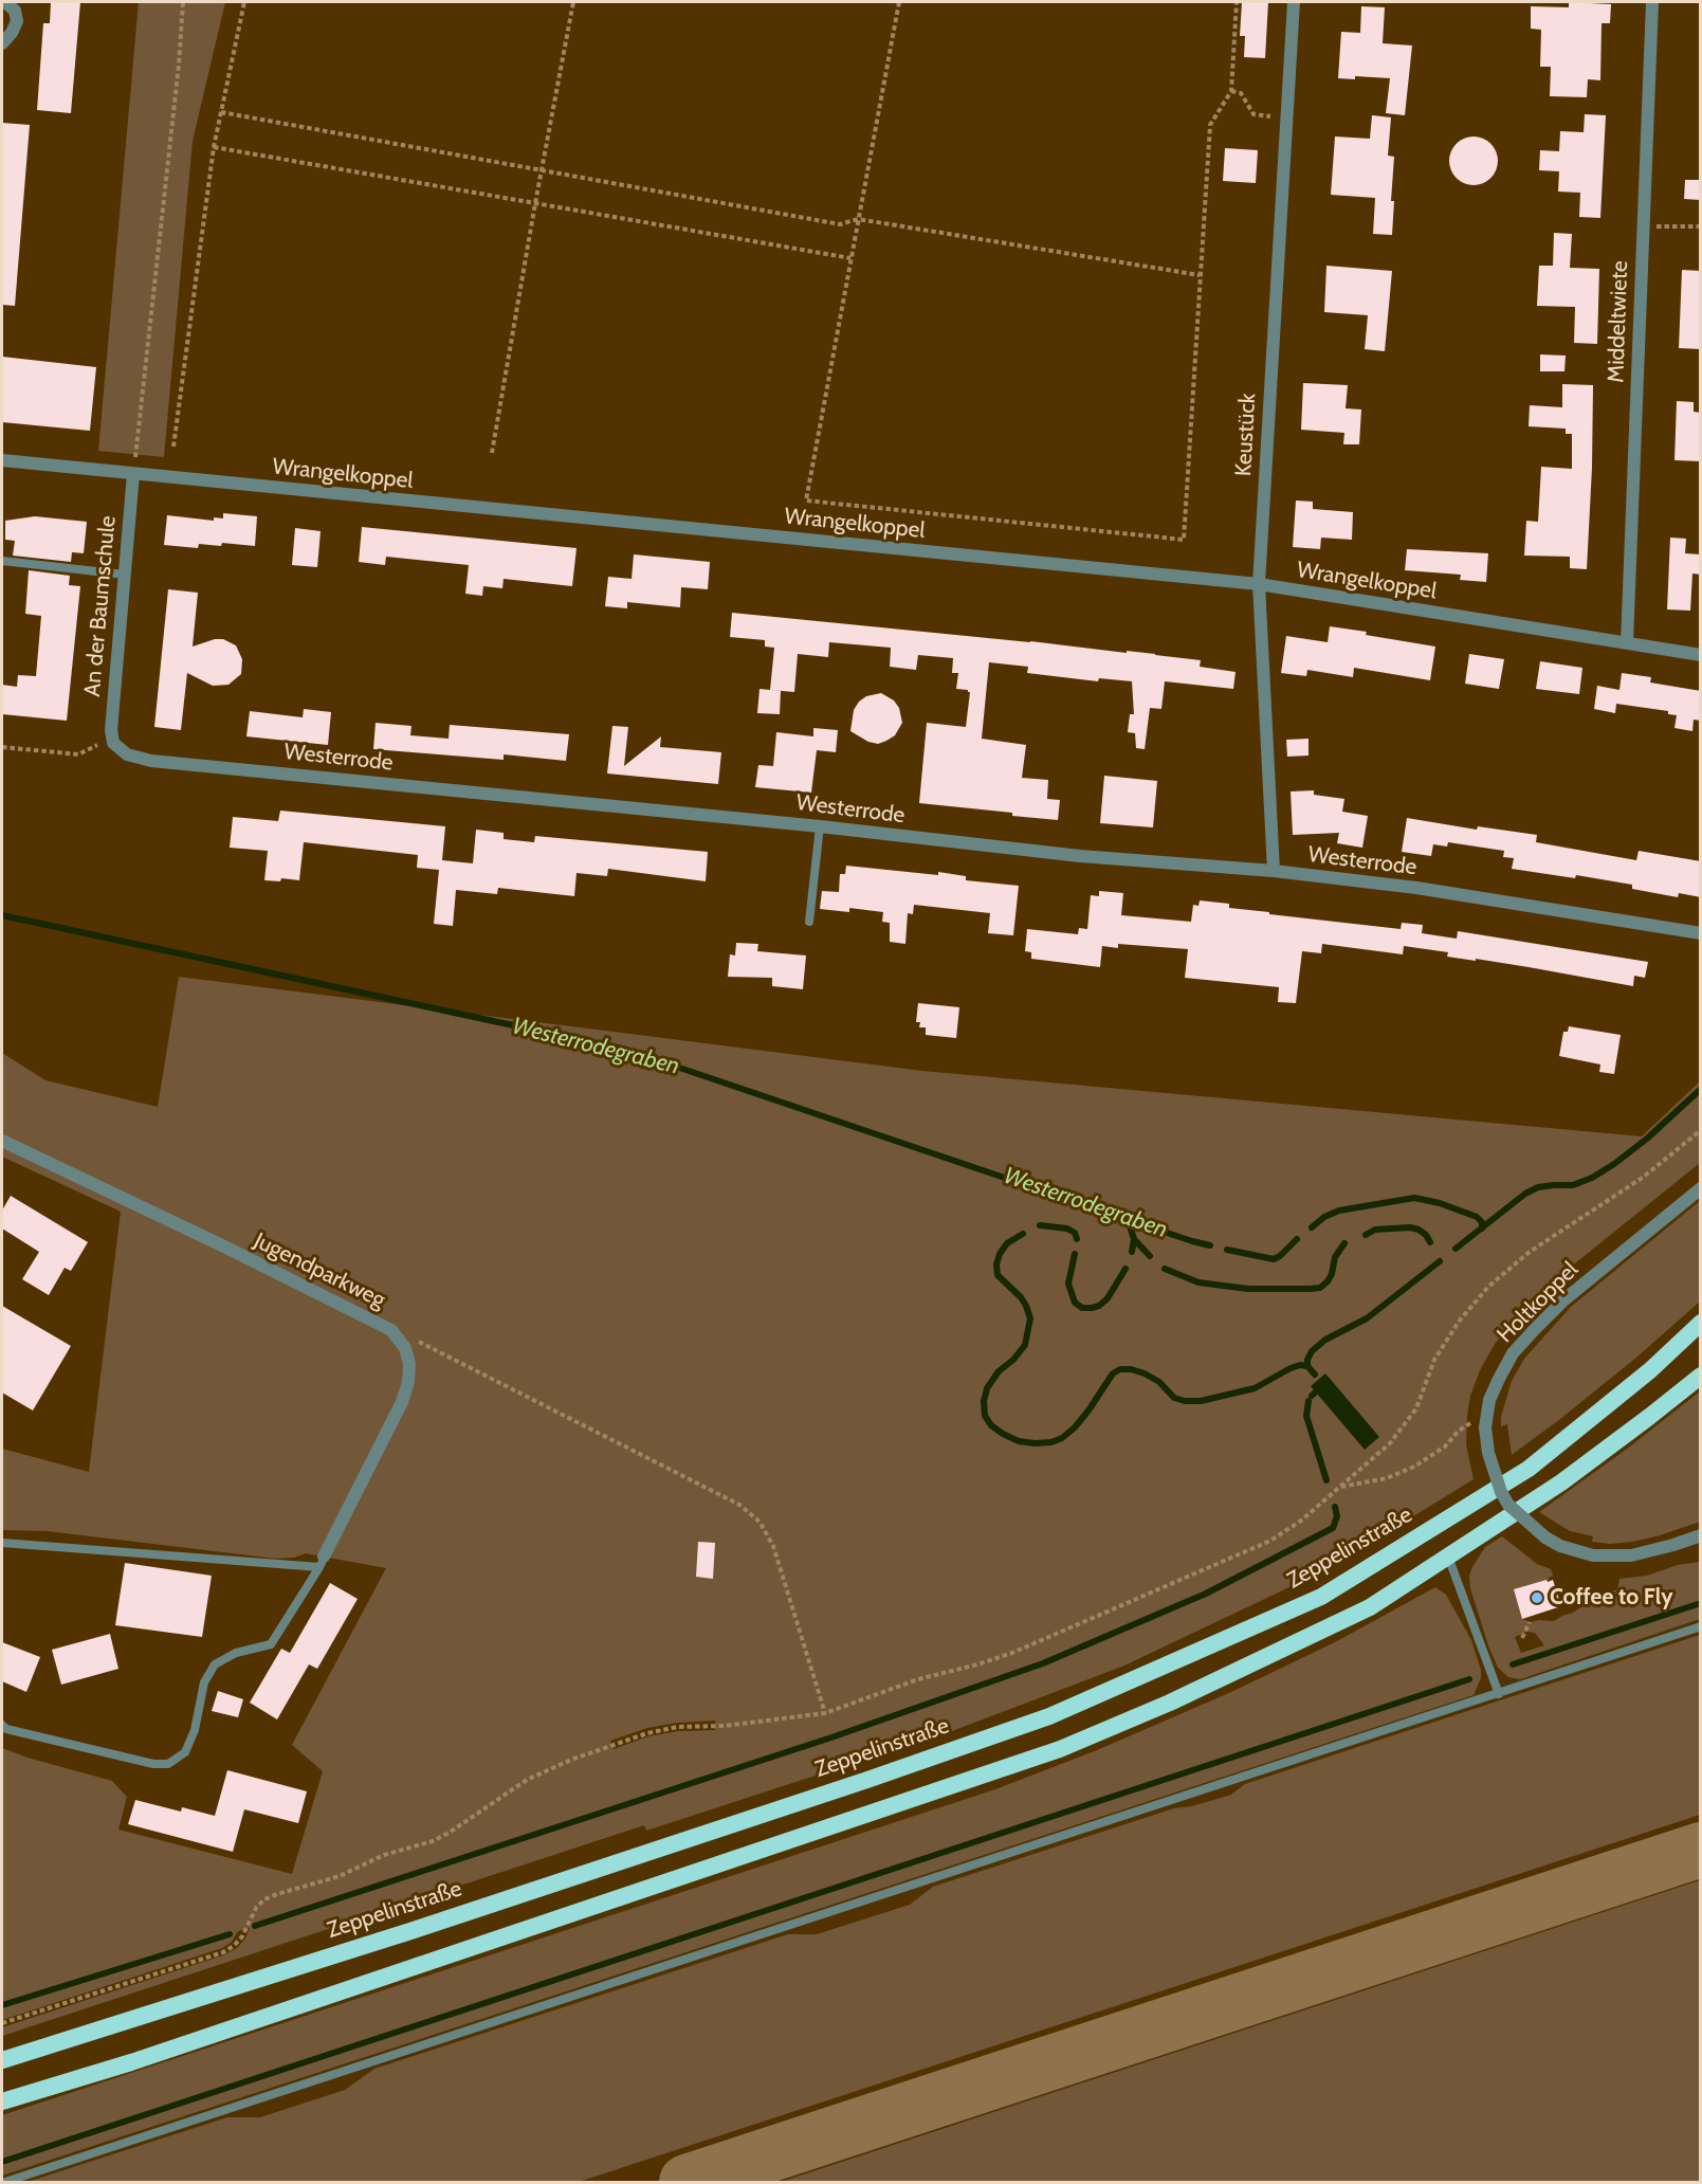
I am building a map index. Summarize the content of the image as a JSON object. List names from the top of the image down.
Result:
{
  "streets": {
    "highway": ["Zeppelinstraße"],
    "street": [
      "Middeltwiete",
      "Keustück",
      "Wrangelkoppel",
      "An der Baumschule",
      "Westerrode",
      "Jugendparkweg",
      "Holtkoppel"
    ]
  },
  "crossings": [
    ["Middeltwiete", "Wrangelkoppel"],
    ["Keustück", "Wrangelkoppel"],
    ["Keustück", "Westerrode"],
    ["Wrangelkoppel", "An der Baumschule"],
    ["An der Baumschule", "Westerrode"]
  ],
  "water": ["Westerrodegraben"],
  "places": ["Coffee to Fly"]
}
